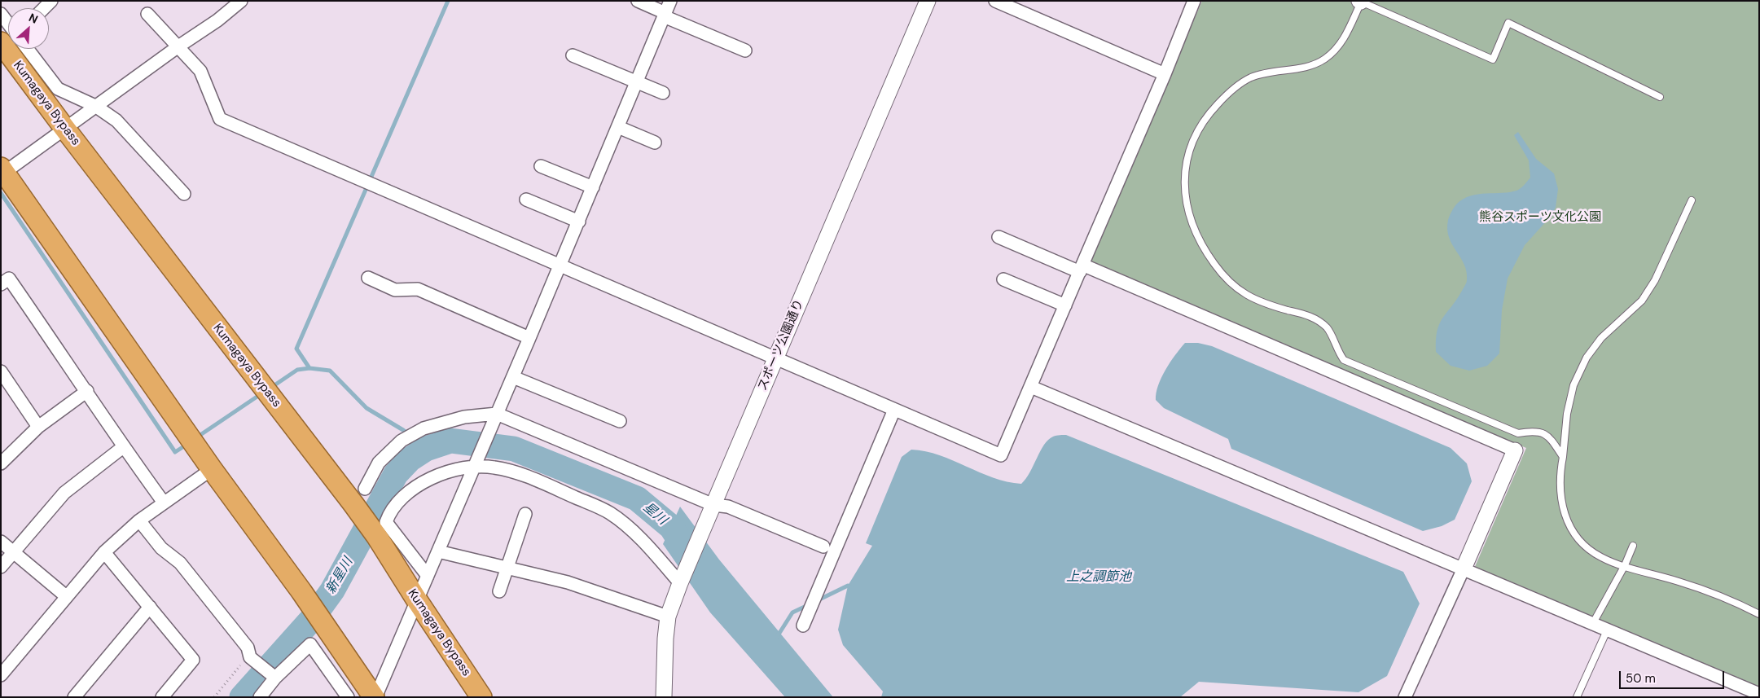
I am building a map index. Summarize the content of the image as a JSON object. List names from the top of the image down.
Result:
{
  "streets": {
    "highway": ["Kumagaya Bypass"],
    "street": ["スポーツ公園通り"]
  },
  "water": ["星川", "新星川", "上之調節池"],
  "parks": ["熊谷スポーツ文化公園"],
  "scale_bar": "50 m",
  "north": "top right"
}
